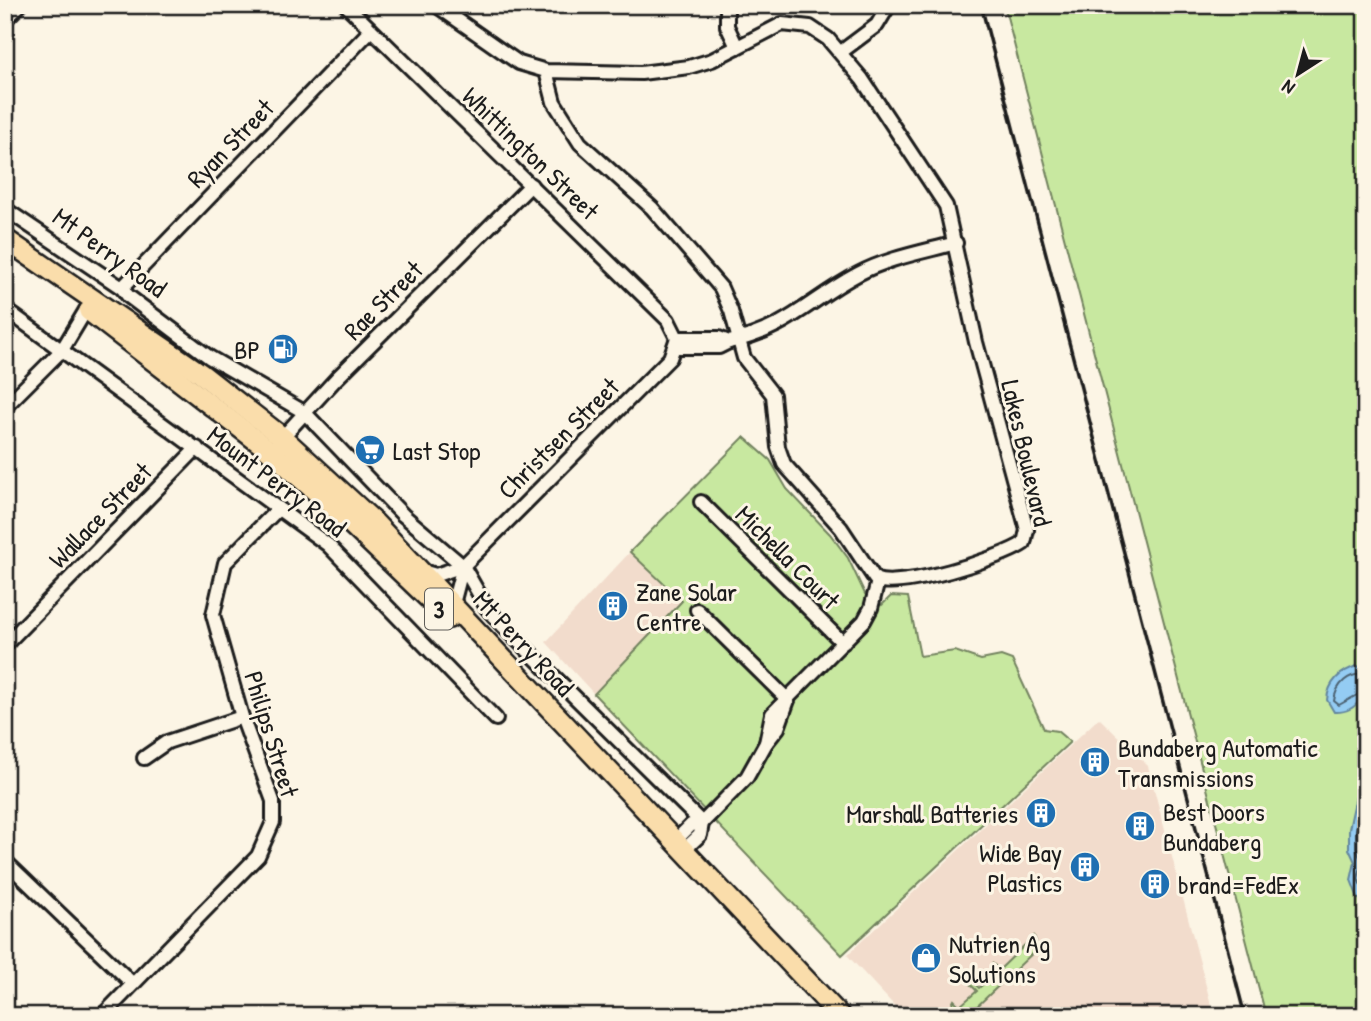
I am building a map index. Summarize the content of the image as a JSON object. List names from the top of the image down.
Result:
{
  "streets": {
    "main road": ["Mt Perry Road", "3"],
    "street": [
      "Ryan Street",
      "Whittington Street",
      "Rae Street",
      "Christsen Street",
      "Lakes Boulevard",
      "Mount Perry Road",
      "Wallace Street",
      "Michella Court",
      "Philips Street"
    ]
  },
  "crossings": [
    ["Ryan Street", "Whittington Street"],
    ["Ryan Street", "Mt Perry Road"],
    ["Whittington Street", "Rae Street"],
    ["Whittington Street", "Christsen Street"],
    ["Mt Perry Road", "Rae Street"],
    ["Mt Perry Road", "Christsen Street"],
    ["Mount Perry Road", "Wallace Street"],
    ["Mount Perry Road", "Philips Street"]
  ],
  "places": {
    "fuel station": ["BP"],
    "supermarket": ["Last Stop"],
    "building": [
      "Zane Solar Centre",
      "Bundaberg Automatic Transmissions",
      "Marshall Batteries",
      "Best Doors Bundaberg",
      "Wide Bay Plastics",
      "brand=FedEx"
    ],
    "shop": ["Nutrien Ag Solutions"]
  },
  "north": "bottom left"
}
